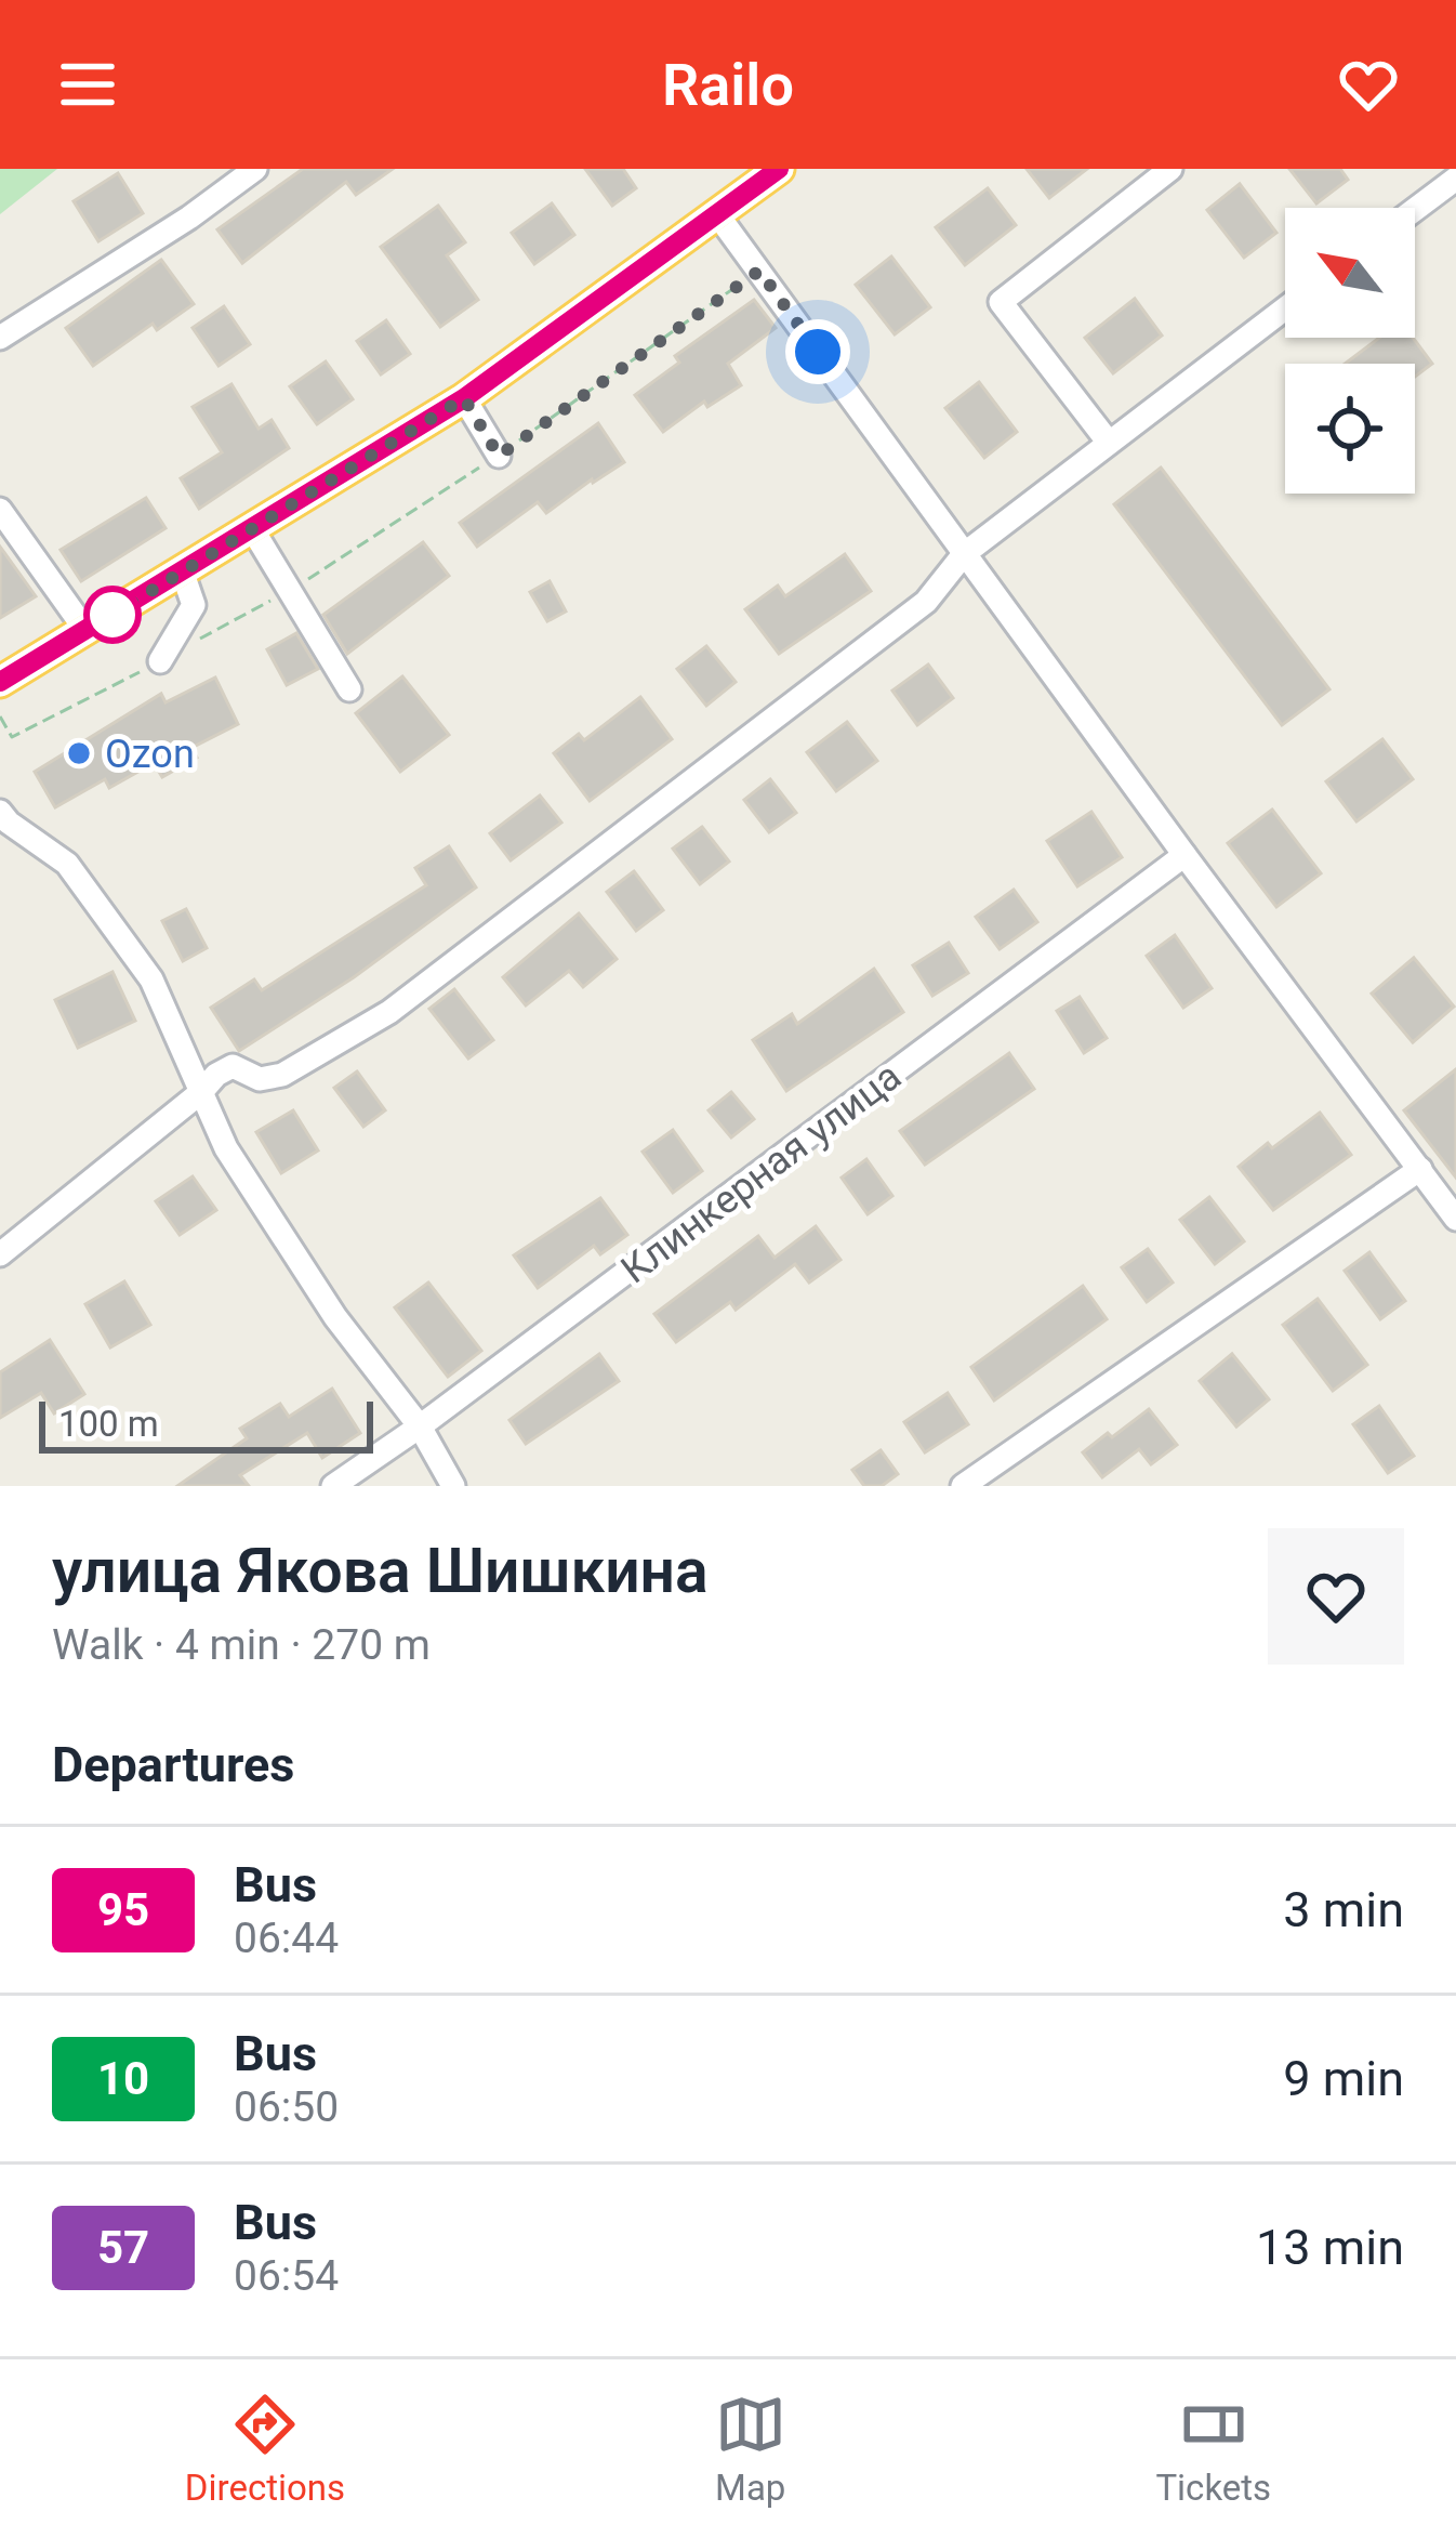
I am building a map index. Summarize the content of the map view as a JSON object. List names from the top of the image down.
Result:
{
  "streets": {
    "street": ["Клинкерная улица"]
  },
  "places": ["Ozon"],
  "lines": ["bus line 95"],
  "scale_bar": "100 m",
  "north": "top left",
  "page": {
    "header": "Railo",
    "scale": "100 m",
    "heading": [
      ["улица Якова Шишкина", "Walk · 4 min · 270 m"],
      "Departures"
    ],
    "list": [
      {
        "mark": "95",
        "name": "Bus",
        "note": "06:44",
        "value": "3 min"
      },
      {
        "mark": "10",
        "name": "Bus",
        "note": "06:50",
        "value": "9 min"
      },
      {
        "mark": "57",
        "name": "Bus",
        "note": "06:54",
        "value": "13 min"
      }
    ],
    "tabs": ["Directions", "Map", "Tickets"]
  }
}
